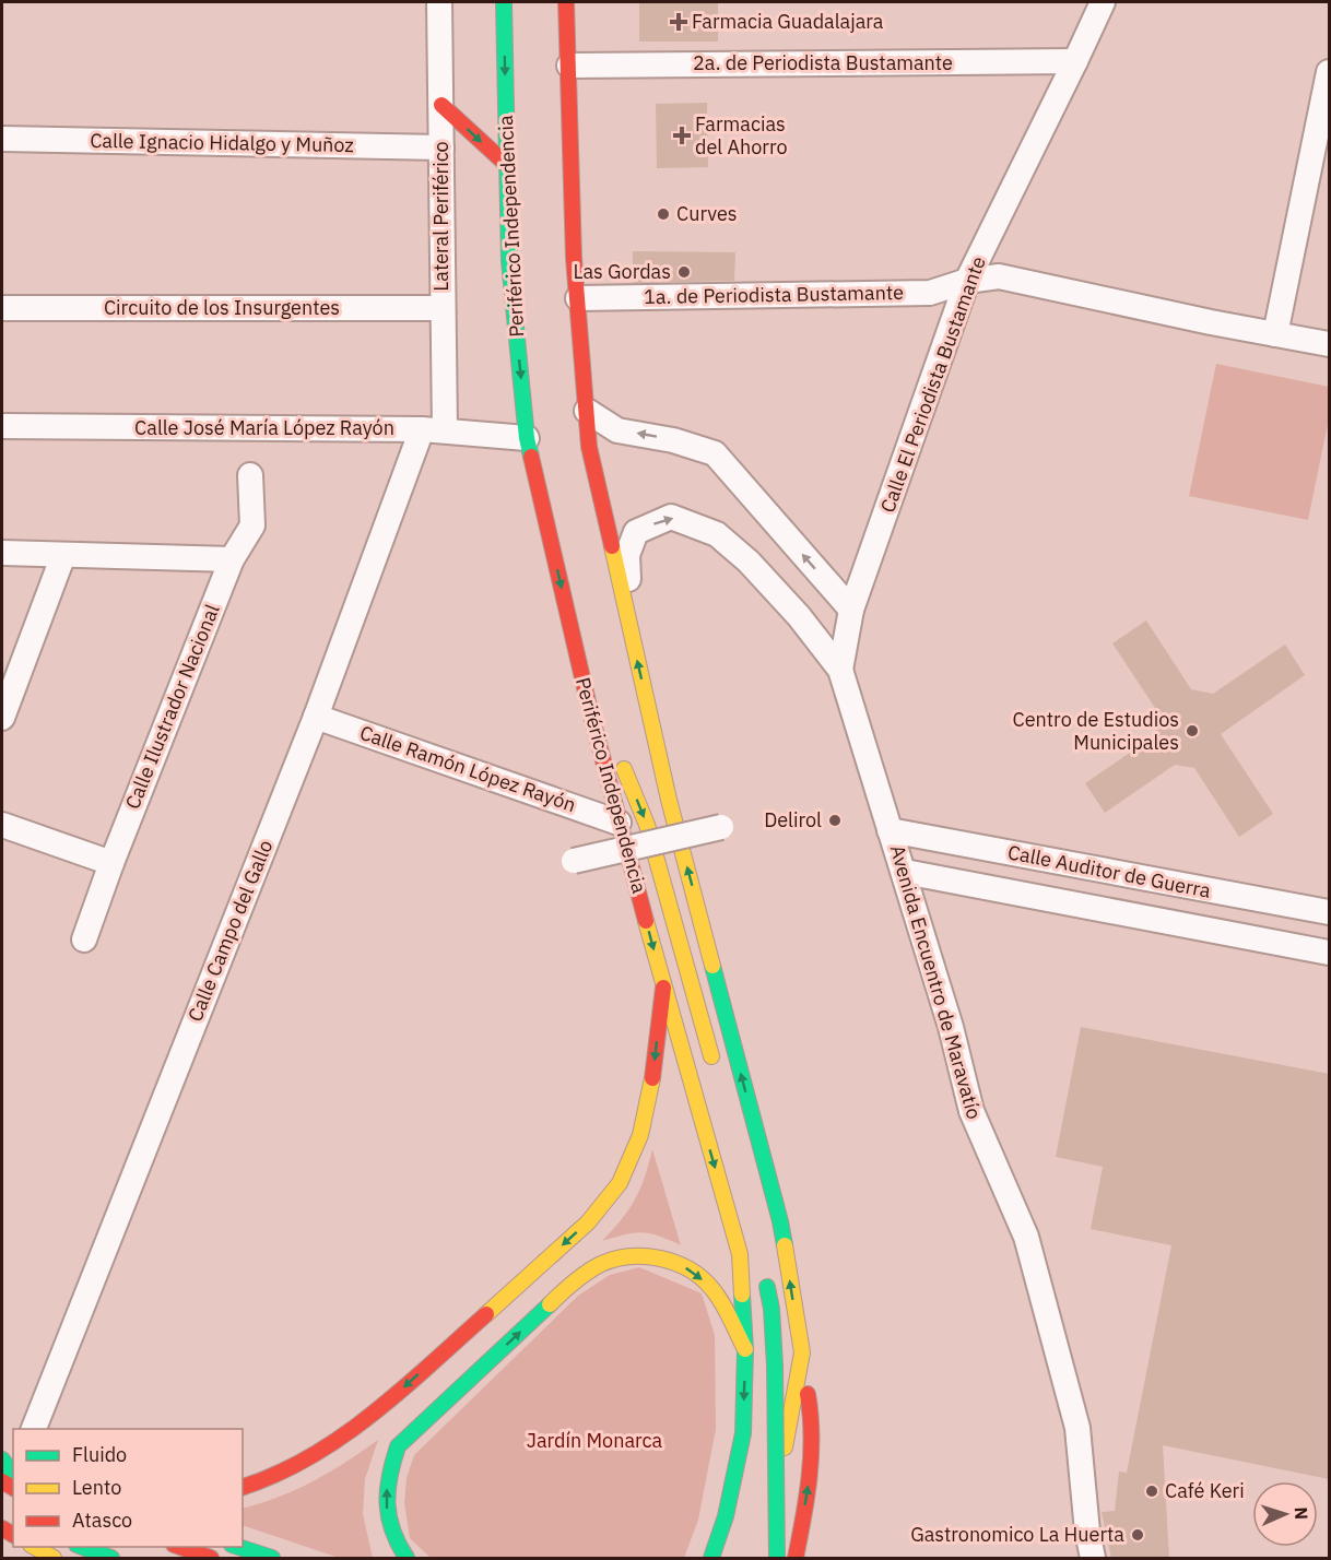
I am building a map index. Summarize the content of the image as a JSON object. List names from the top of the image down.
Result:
{
  "streets": {
    "main road": ["Periférico Independencia"],
    "street": [
      "2a. de Periodista Bustamante",
      "Calle Ignacio Hidalgo y Muñoz",
      "Lateral Periférico",
      "1a. de Periodista Bustamante",
      "Circuito de los Insurgentes",
      "Calle El Periodista Bustamante",
      "Calle José María López Rayón",
      "Calle Ilustrador Nacional",
      "Calle Ramón López Rayón",
      "Calle Auditor de Guerra",
      "Calle Campo del Gallo",
      "Avenida Encuentro de Maravatío"
    ]
  },
  "crossings": [
    ["2a. de Periodista Bustamante", "Calle El Periodista Bustamante"],
    ["Calle Ignacio Hidalgo y Muñoz", "Lateral Periférico"],
    ["Lateral Periférico", "Circuito de los Insurgentes"],
    ["Lateral Periférico", "Calle José María López Rayón"],
    ["Lateral Periférico", "Calle Campo del Gallo"],
    ["Periférico Independencia", "Calle José María López Rayón"],
    ["Periférico Independencia", "Calle Ramón López Rayón"],
    ["1a. de Periodista Bustamante", "Calle El Periodista Bustamante"],
    ["Calle El Periodista Bustamante", "Avenida Encuentro de Maravatío"],
    ["Calle José María López Rayón", "Calle Campo del Gallo"],
    ["Calle Ramón López Rayón", "Calle Campo del Gallo"],
    ["Calle Auditor de Guerra", "Avenida Encuentro de Maravatío"]
  ],
  "parks": ["Jardín Monarca"],
  "places": {
    "health": ["Farmacia Guadalajara", "Farmacias del Ahorro"],
    "other": [
      "Curves",
      "Las Gordas",
      "Centro de Estudios Municipales",
      "Delirol",
      "Café Keri",
      "Gastronomico La Huerta"
    ]
  },
  "legend": ["Fluido", "Lento", "Atasco"],
  "north": "right"
}
